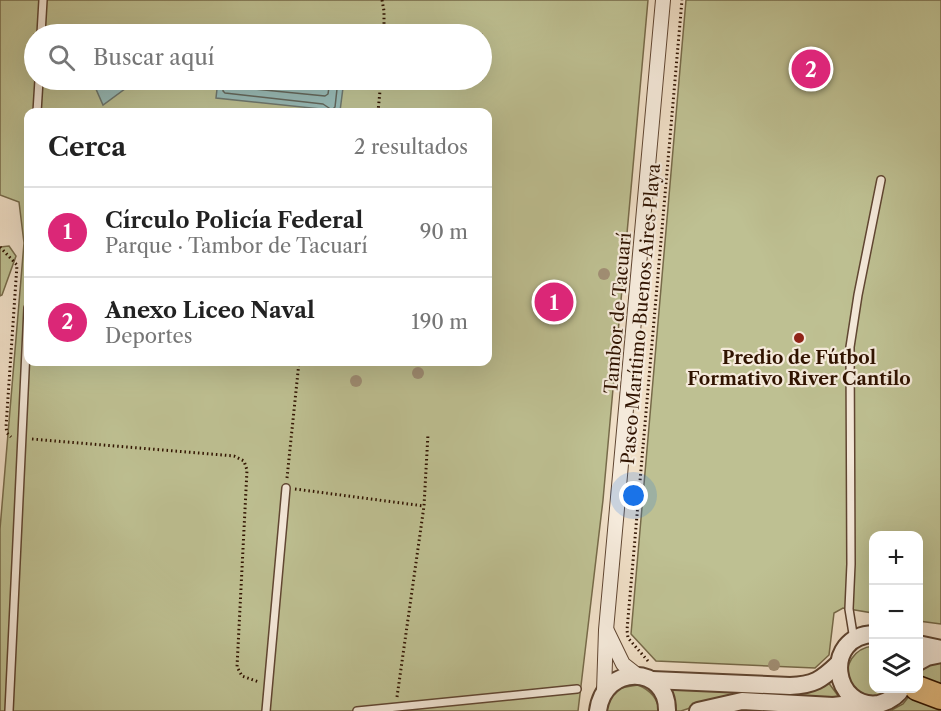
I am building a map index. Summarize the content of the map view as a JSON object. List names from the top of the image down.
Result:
{
  "streets": {
    "street": ["Tambor de Tacuarí"],
    "path": ["Paseo Marítimo Buenos Aires Playa"]
  },
  "places": ["Predio de Fútbol Formativo River Cantilo"],
  "page": {
    "search": "Buscar aquí",
    "pins": ["2", "1"],
    "heading": ["Cerca", "2 resultados"],
    "list": [
      {
        "mark": "1",
        "name": "Círculo Policía Federal",
        "note": "Parque · Tambor de Tacuarí",
        "value": "90 m"
      },
      {
        "mark": "2",
        "name": "Anexo Liceo Naval",
        "note": "Deportes",
        "value": "190 m"
      }
    ],
    "map_buttons": ["+", "−"]
  }
}
